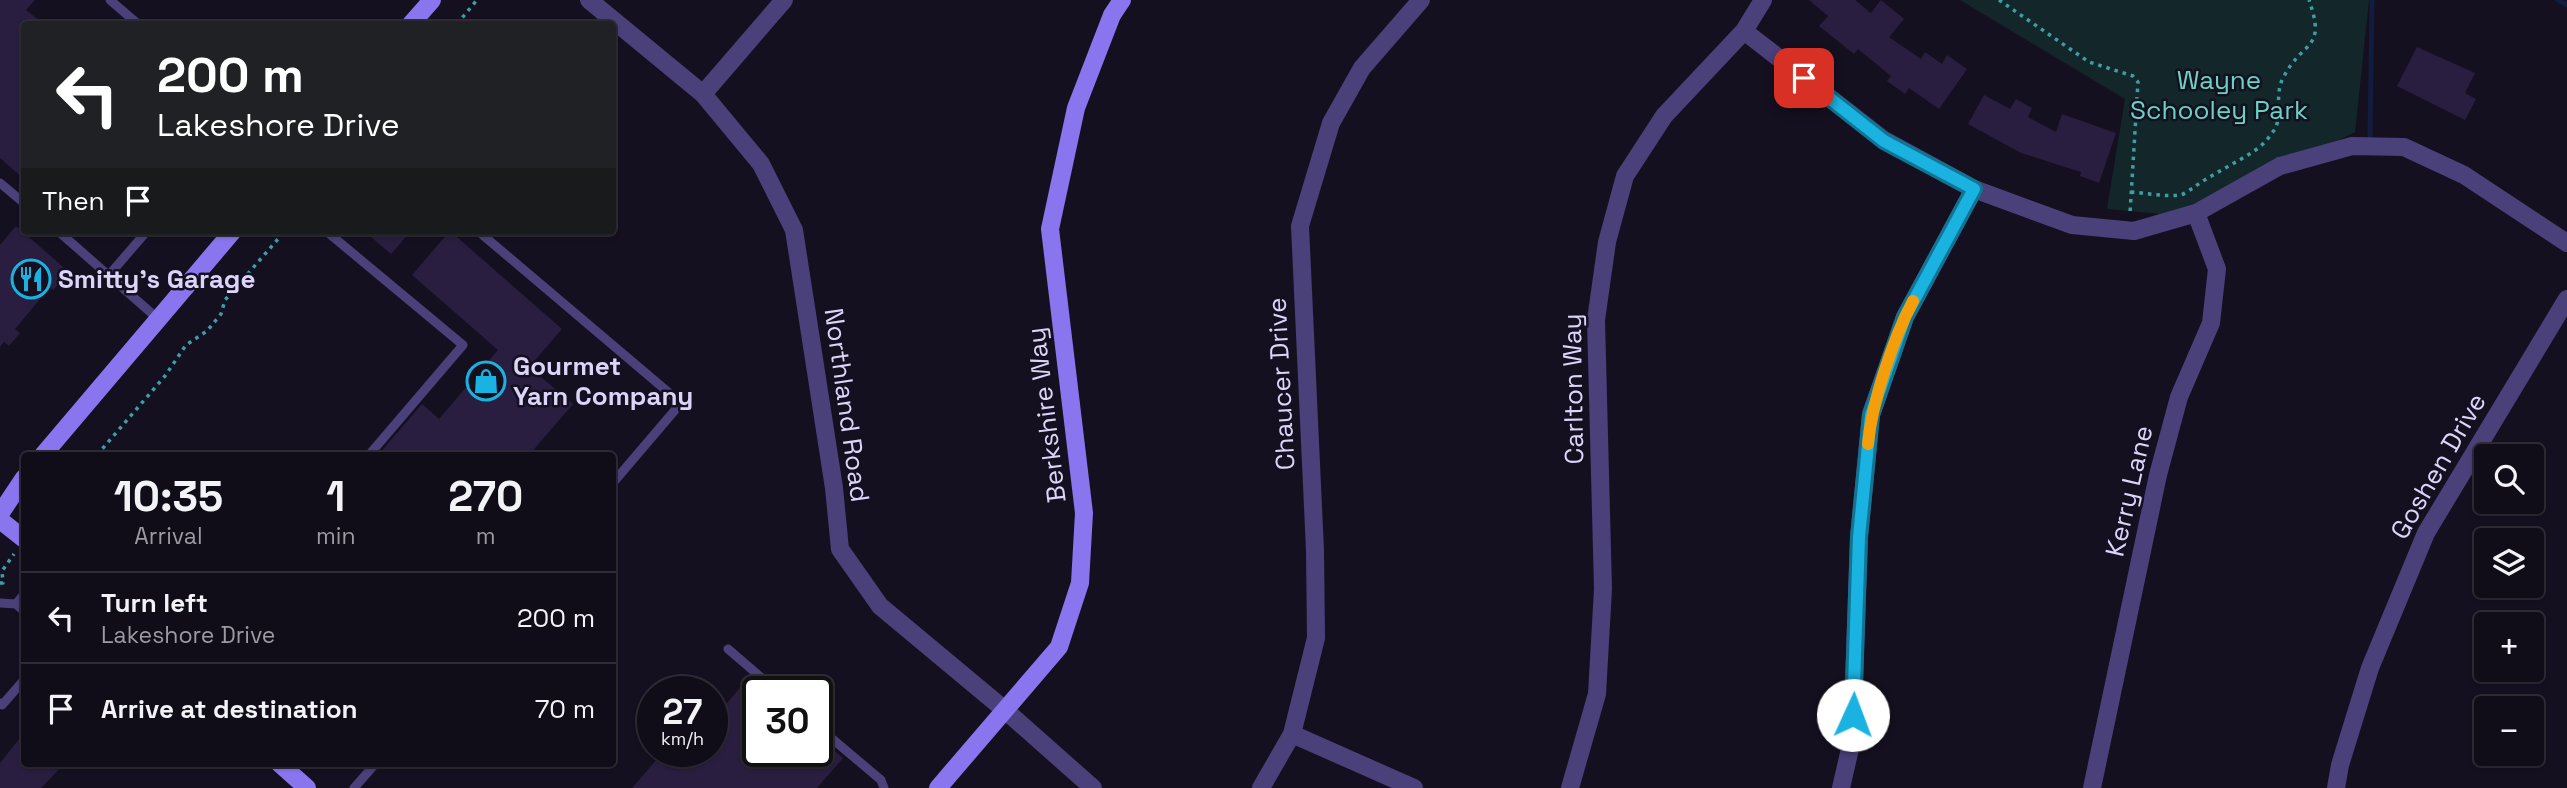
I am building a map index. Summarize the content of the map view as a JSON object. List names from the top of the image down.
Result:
{
  "streets": {
    "street": [
      "Chaucer Drive",
      "Carlton Way",
      "Northland Road",
      "Berkshire Way",
      "Goshen Drive",
      "Kerry Lane"
    ]
  },
  "crossings": [
    ["Northland Road", "Berkshire Way"]
  ],
  "parks": ["Wayne Schooley Park"],
  "places": {
    "restaurant": ["Smitty's Garage"],
    "shop": ["Gourmet Yarn Company"]
  },
  "page": {
    "turn": ["200 m", "Lakeshore Drive"],
    "then": "Then",
    "map_buttons": ["+", "−"],
    "eta": [
      "10:35",
      "Arrival",
      "1",
      "min",
      "270",
      "m"
    ],
    "list": [
      {
        "name": "Turn left",
        "note": "Lakeshore Drive",
        "value": "200 m"
      },
      {
        "name": "Arrive at destination",
        "value": "70 m"
      }
    ],
    "speed": "27 km/h",
    "limit": "30"
  }
}
